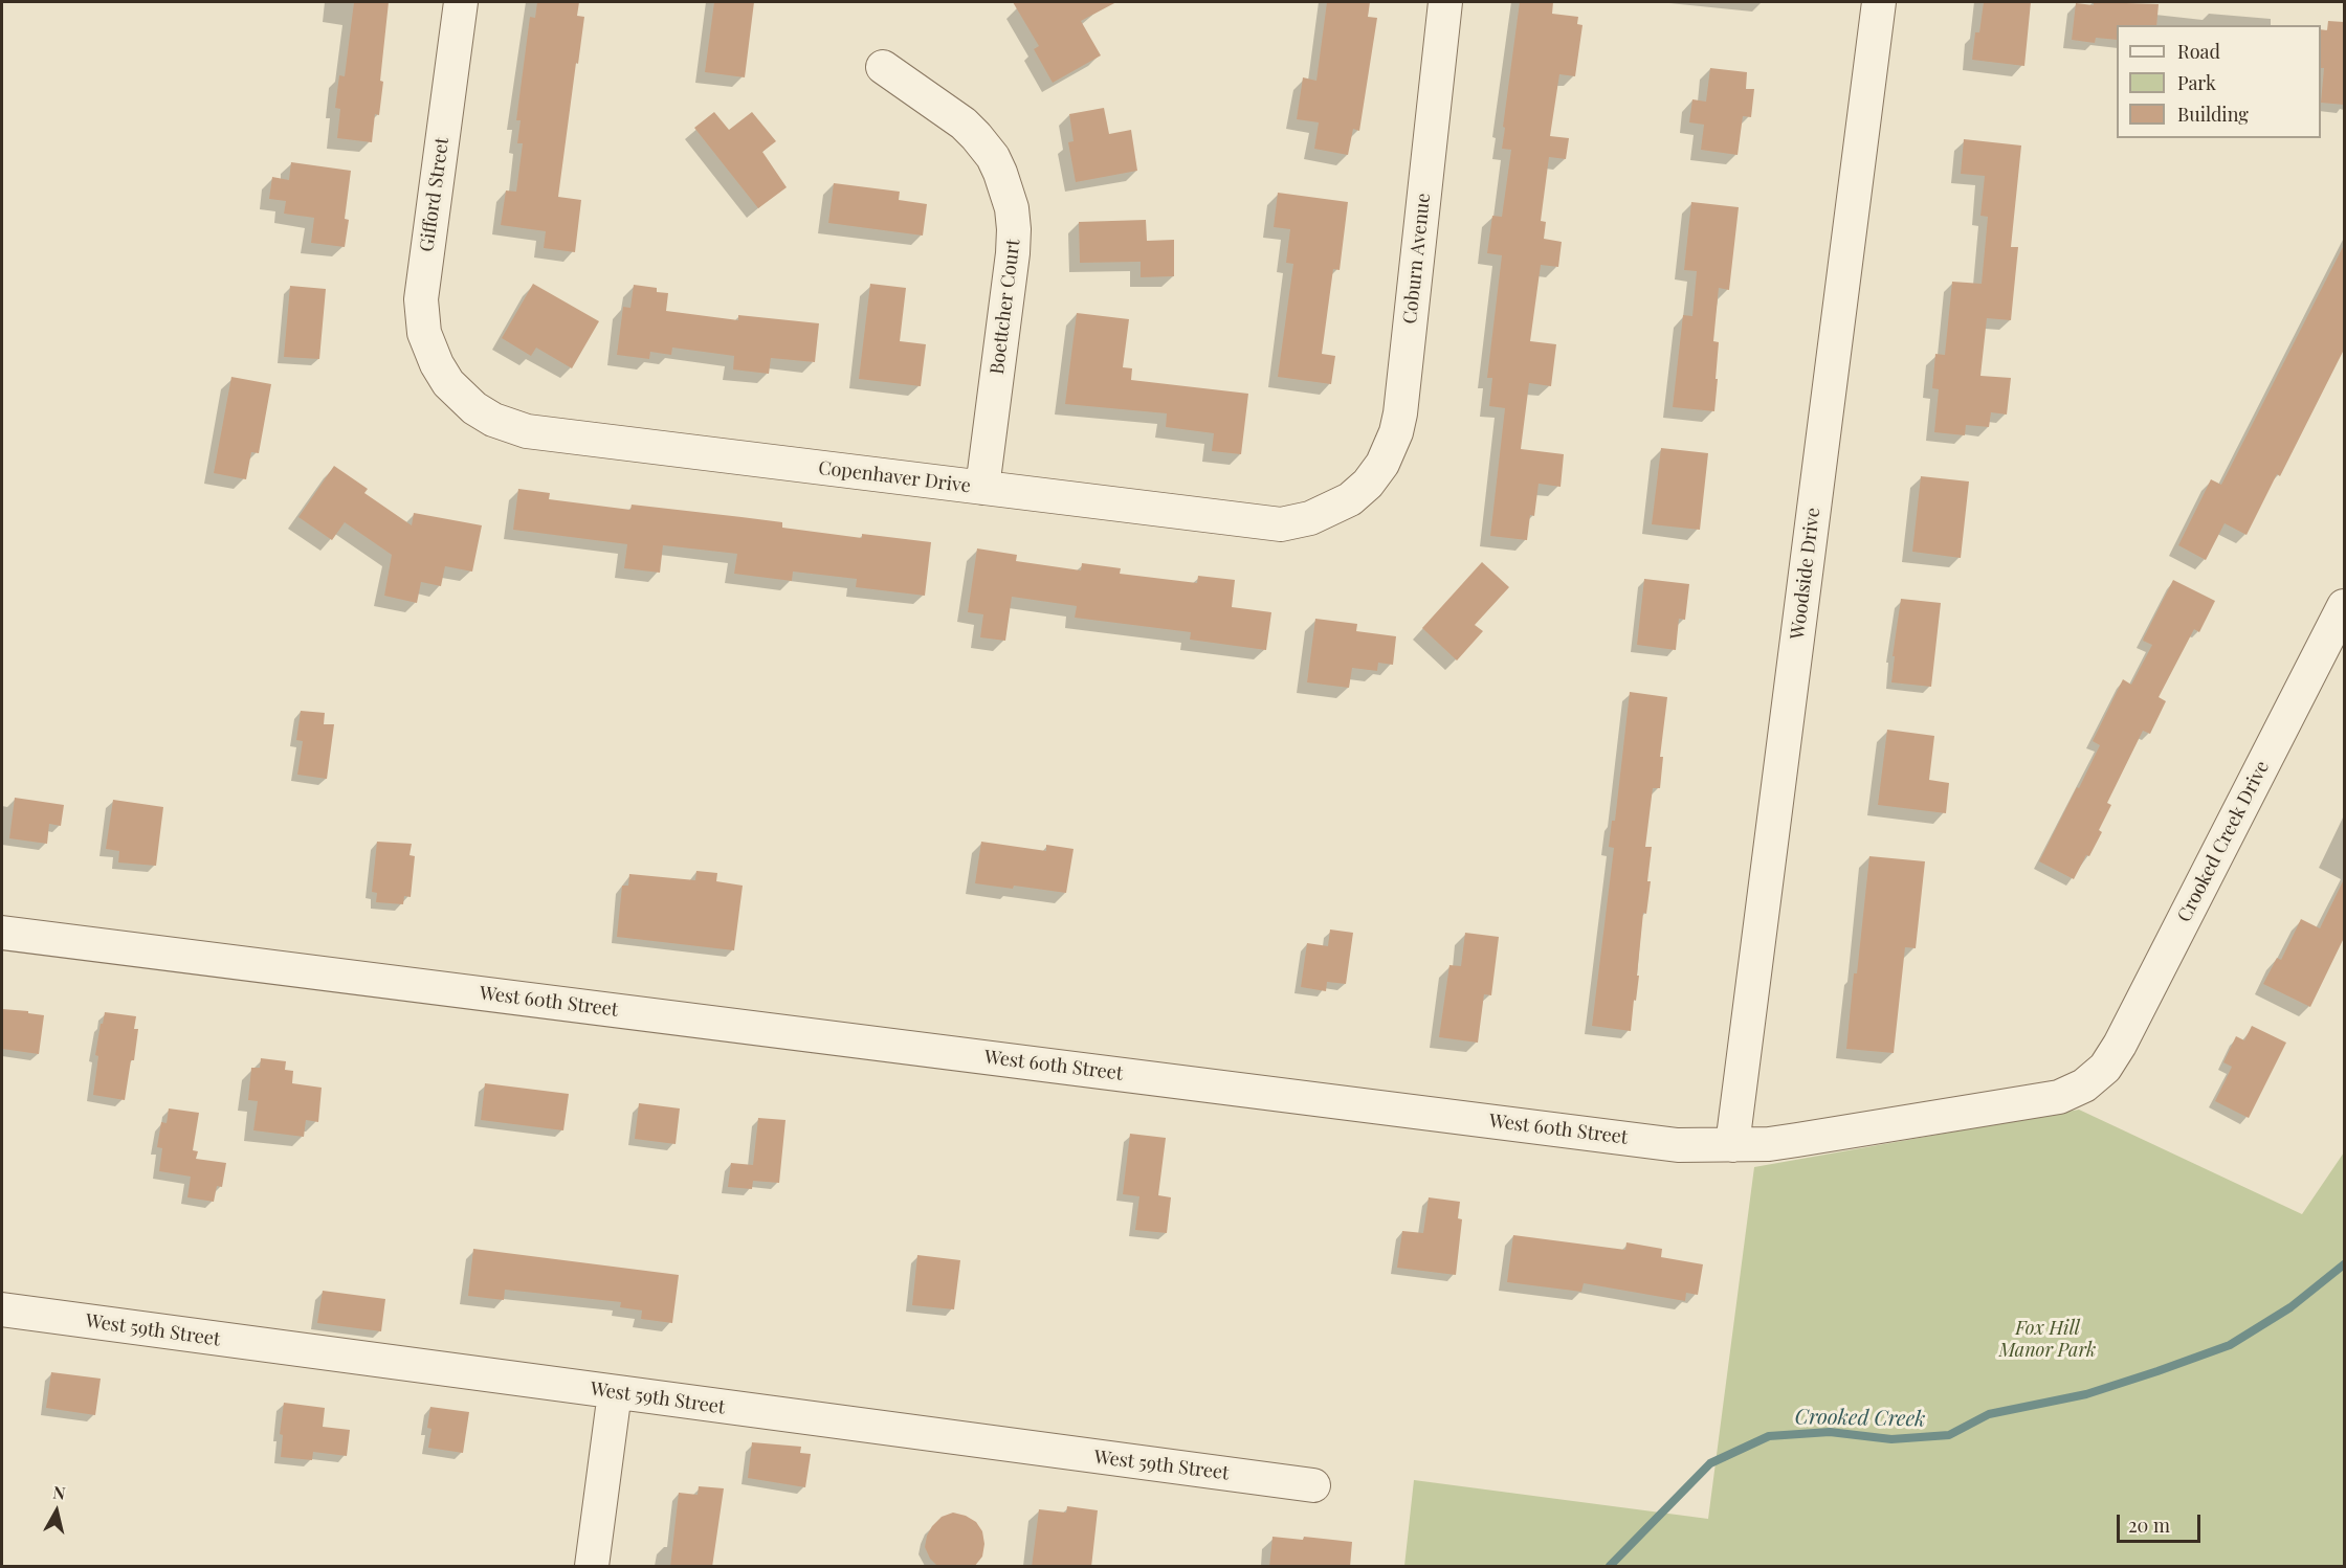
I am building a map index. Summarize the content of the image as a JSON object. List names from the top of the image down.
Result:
{
  "streets": {
    "street": [
      "Gifford Street",
      "Coburn Avenue",
      "Boettcher Court",
      "Copenhaver Drive",
      "Woodside Drive",
      "Crooked Creek Drive",
      "West 60th Street",
      "West 59th Street"
    ]
  },
  "crossings": [
    ["Gifford Street", "Copenhaver Drive"],
    ["Coburn Avenue", "Copenhaver Drive"],
    ["Boettcher Court", "Copenhaver Drive"],
    ["Woodside Drive", "West 60th Street"],
    ["Crooked Creek Drive", "West 60th Street"]
  ],
  "water": ["Crooked Creek"],
  "parks": ["Fox Hill Manor Park"],
  "legend": ["Road", "Park", "Building"],
  "scale_bar": "20 m",
  "north": "top"
}
